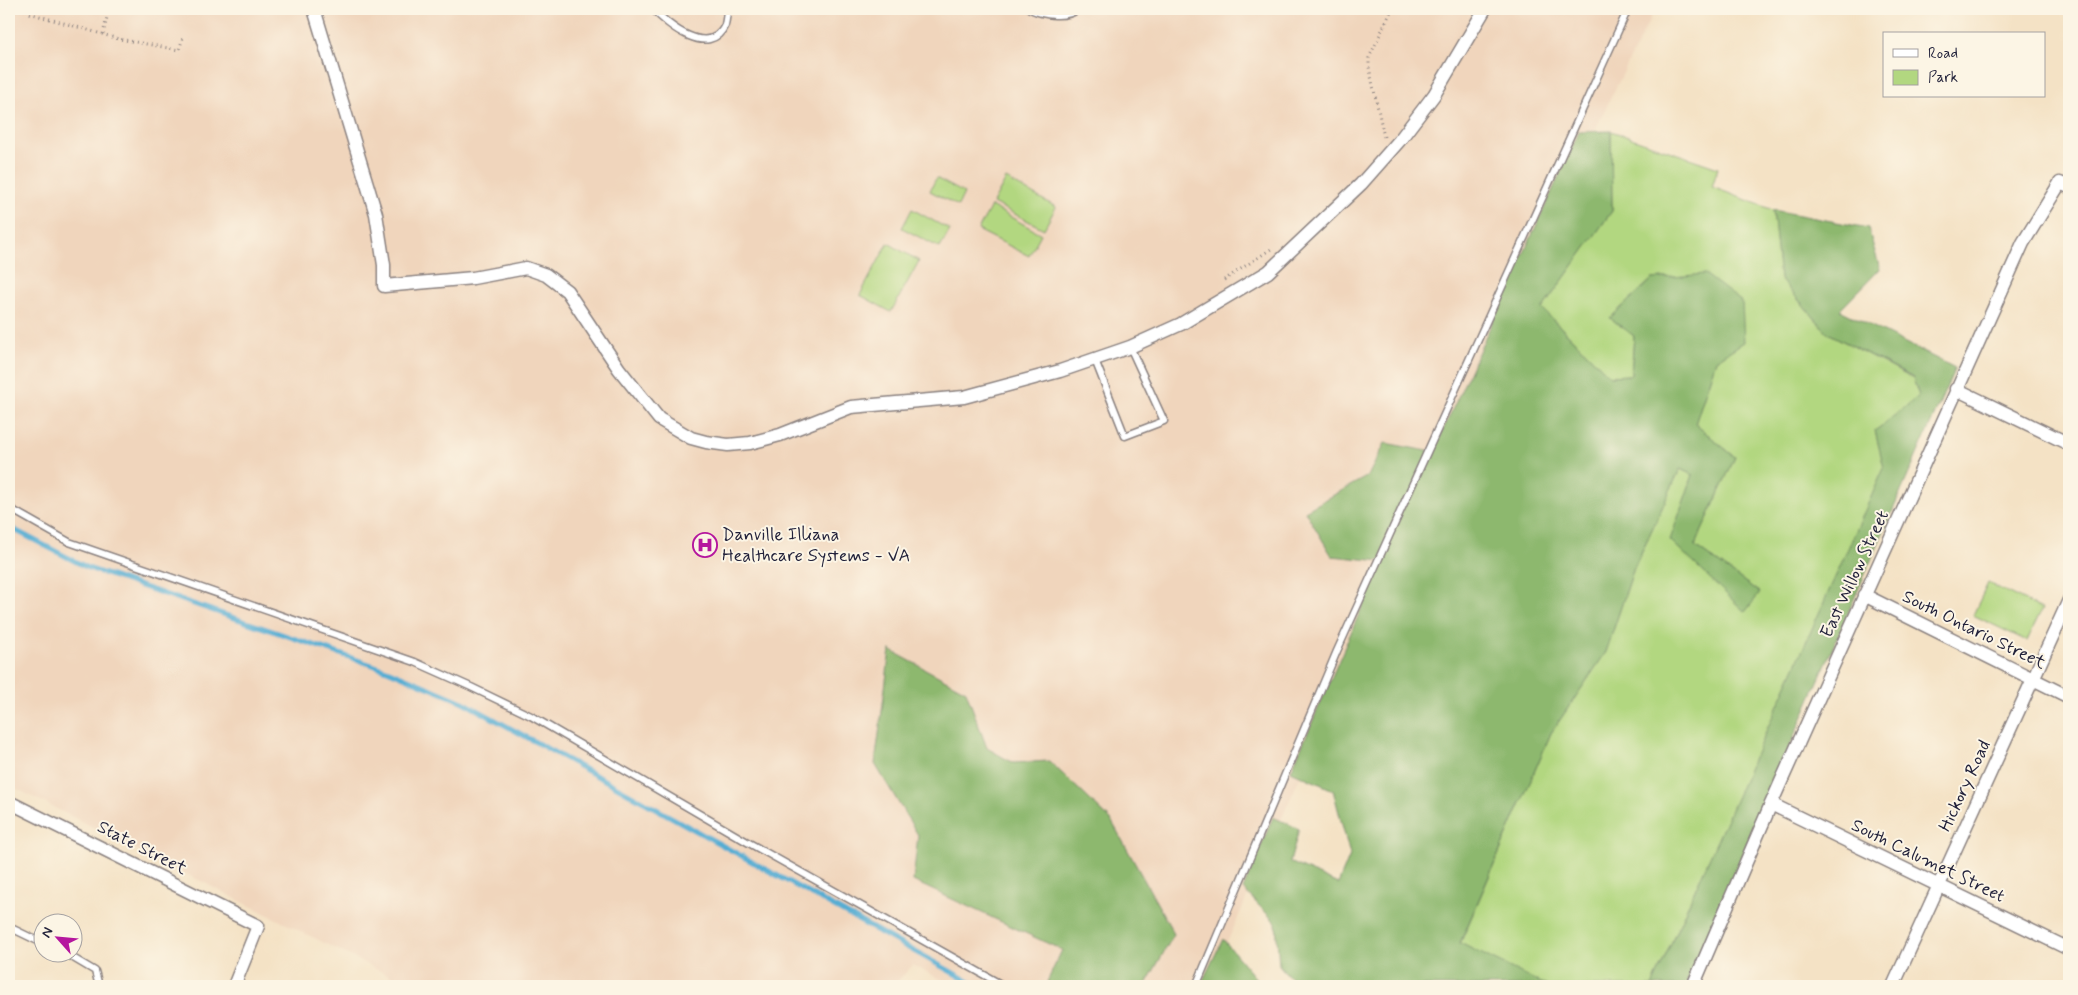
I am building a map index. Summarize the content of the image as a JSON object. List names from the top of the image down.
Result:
{
  "streets": {
    "street": [
      "East Willow Street",
      "South Ontario Street",
      "Hickory Road",
      "State Street",
      "South Calumet Street"
    ]
  },
  "crossings": [
    ["East Willow Street", "South Ontario Street"],
    ["East Willow Street", "South Calumet Street"],
    ["South Ontario Street", "Hickory Road"],
    ["Hickory Road", "South Calumet Street"]
  ],
  "places": {
    "hospital": ["Danville Illiana Healthcare Systems - VA"]
  },
  "legend": ["Road", "Park"],
  "north": "top left"
}
